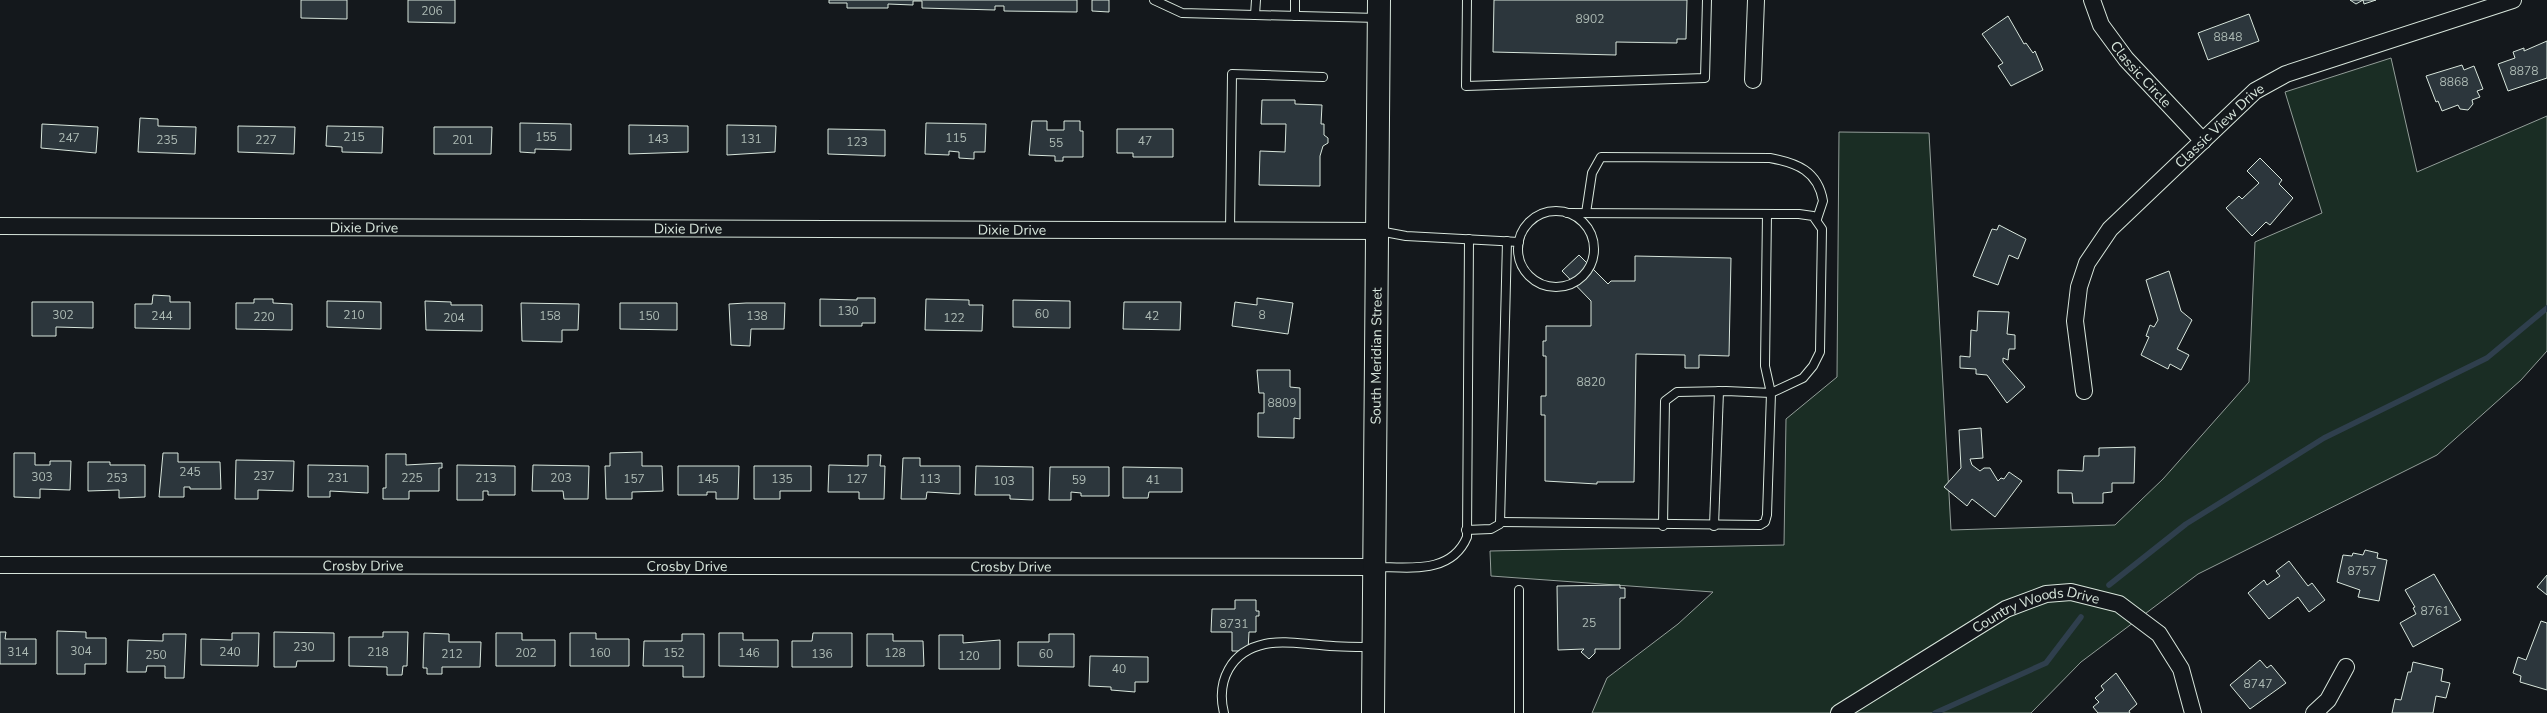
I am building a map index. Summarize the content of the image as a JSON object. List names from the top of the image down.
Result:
{
  "streets": {
    "main road": ["South Meridian Street"],
    "street": [
      "Classic Circle",
      "Classic View Drive",
      "Dixie Drive",
      "Crosby Drive",
      "Country Woods Drive"
    ]
  },
  "crossings": [
    ["Classic Circle", "Classic View Drive"],
    ["Dixie Drive", "South Meridian Street"],
    ["South Meridian Street", "Crosby Drive"]
  ],
  "house_numbers": [
    "206",
    "8902",
    "8848",
    "8878",
    "8868",
    "215",
    "155",
    "247",
    "115",
    "143",
    "131",
    "235",
    "227",
    "201",
    "47",
    "123",
    "55",
    "130",
    "60",
    "302",
    "210",
    "8",
    "244",
    "158",
    "150",
    "138",
    "42",
    "220",
    "204",
    "122",
    "8820",
    "8809",
    "245",
    "237",
    "303",
    "253",
    "231",
    "225",
    "213",
    "203",
    "157",
    "145",
    "135",
    "127",
    "113",
    "59",
    "41",
    "103",
    "8757",
    "8761",
    "25",
    "8731",
    "230",
    "304",
    "314",
    "240",
    "218",
    "202",
    "160",
    "152",
    "146",
    "128",
    "212",
    "136",
    "60",
    "250",
    "120",
    "40",
    "8747"
  ]
}
